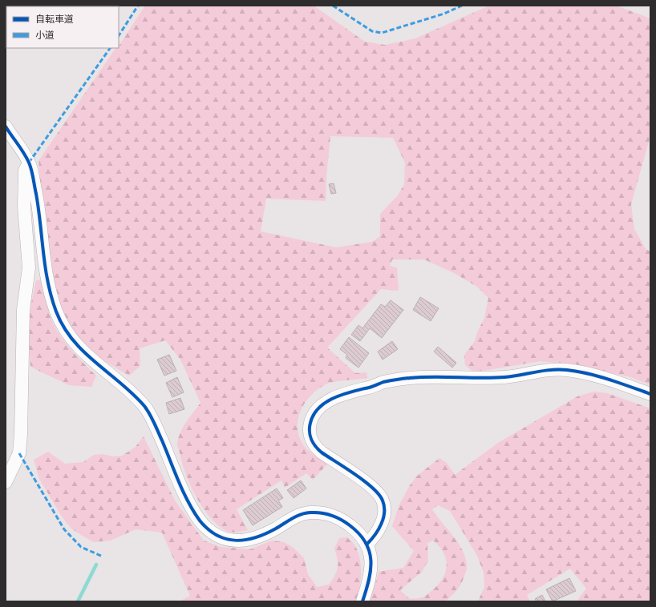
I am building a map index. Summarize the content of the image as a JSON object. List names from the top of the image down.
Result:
{
  "legend": ["自転車道", "小道"]
}
